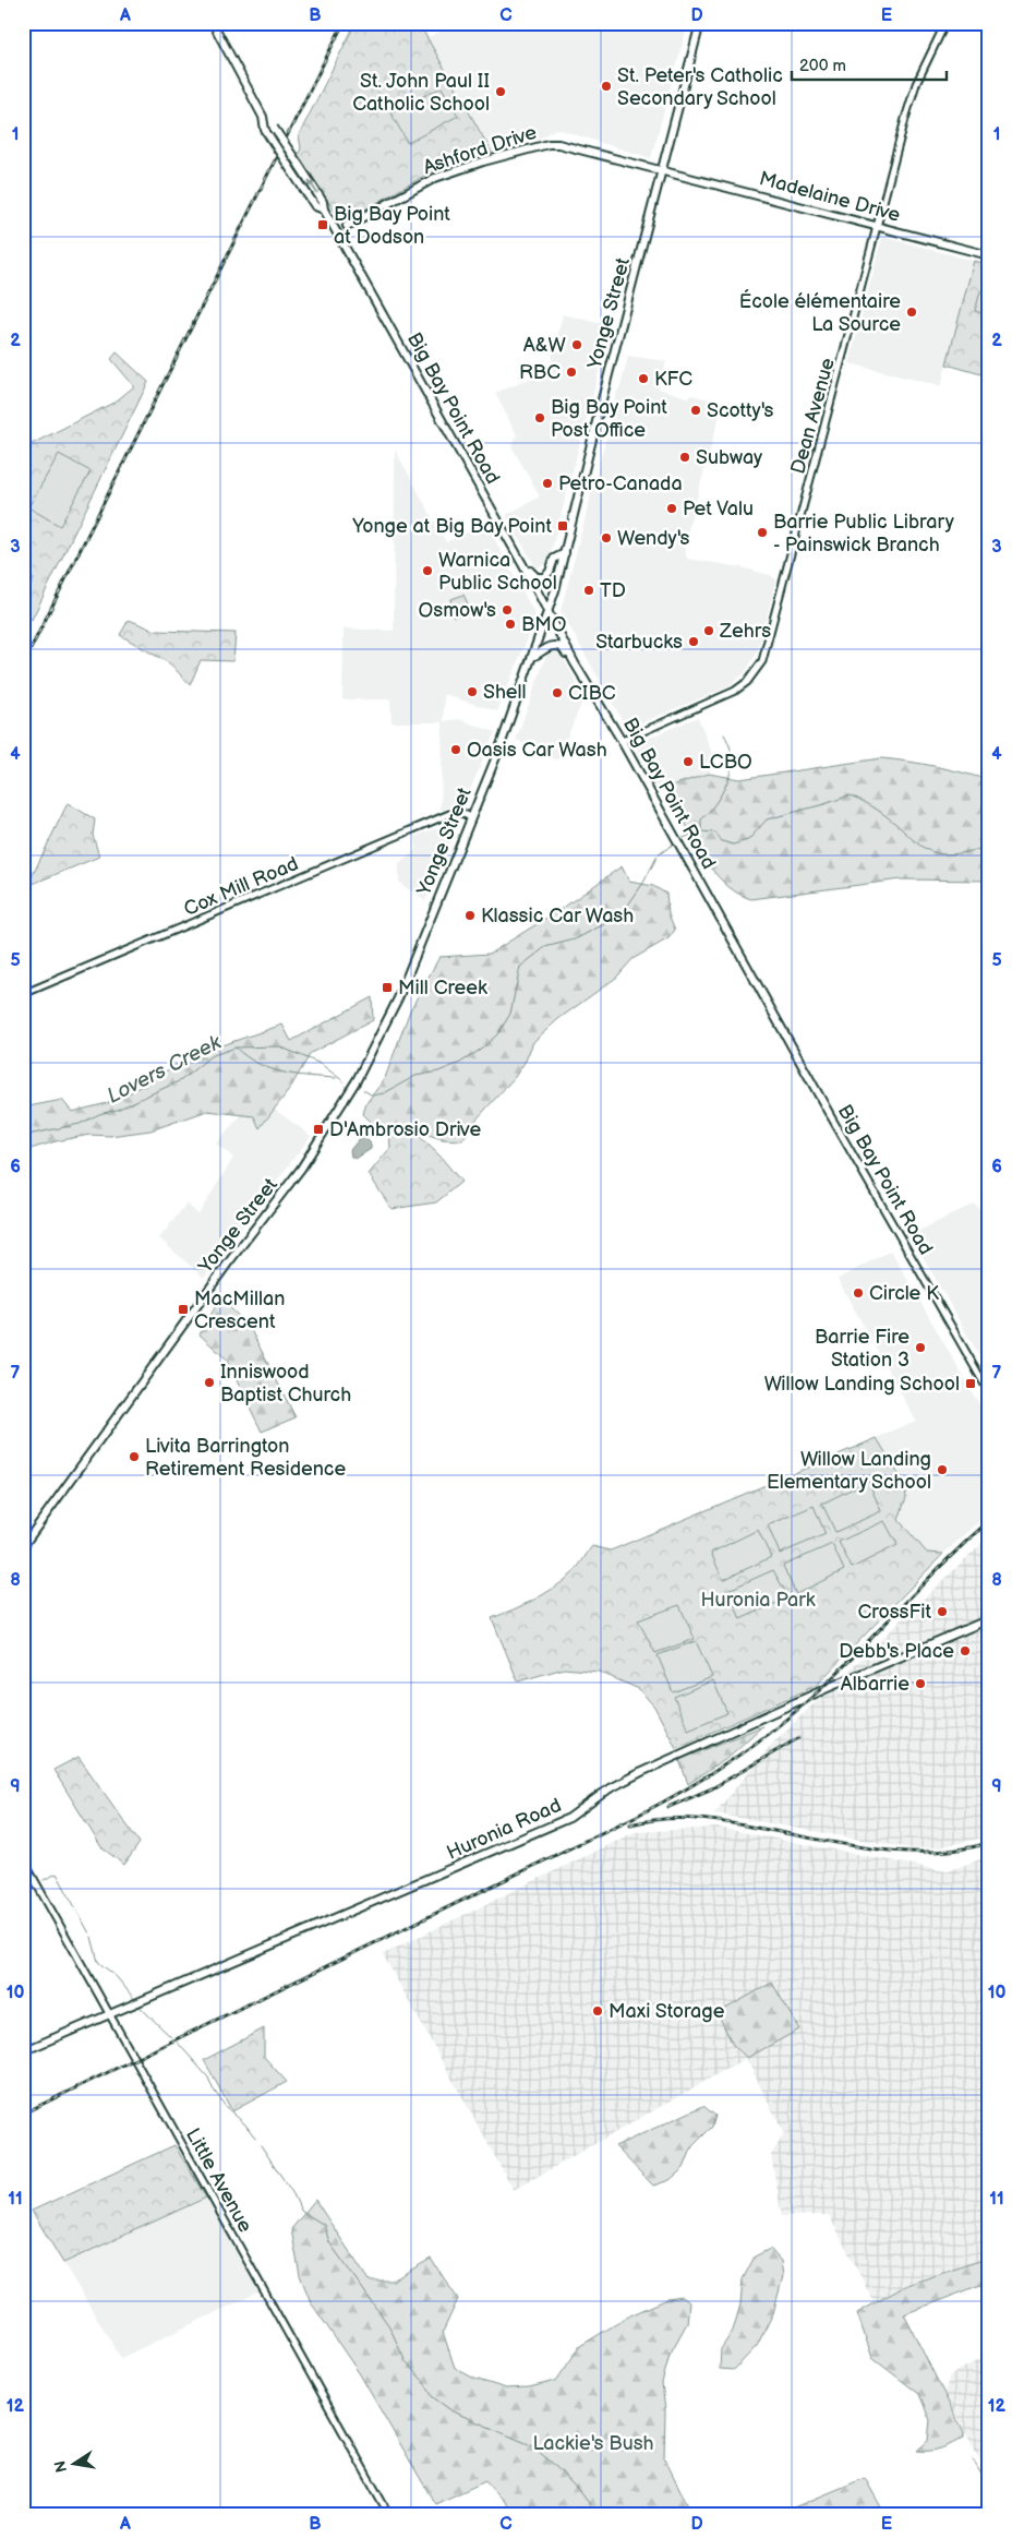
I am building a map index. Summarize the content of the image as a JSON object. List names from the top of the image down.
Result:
{
  "streets": {
    "main road": [
      "Ashford Drive",
      "Madelaine Drive",
      "Yonge Street",
      "Big Bay Point Road",
      "Huronia Road"
    ],
    "street": ["Dean Avenue", "Cox Mill Road", "Little Avenue"]
  },
  "crossings": [
    ["Ashford Drive", "Madelaine Drive"],
    ["Ashford Drive", "Yonge Street"],
    ["Madelaine Drive", "Yonge Street"],
    ["Madelaine Drive", "Dean Avenue"],
    ["Yonge Street", "Big Bay Point Road"],
    ["Yonge Street", "Cox Mill Road"],
    ["Big Bay Point Road", "Dean Avenue"],
    ["Huronia Road", "Little Avenue"]
  ],
  "water": ["Lovers Creek"],
  "parks": ["Huronia Park", "Lackie's Bush"],
  "places": {
    "other": [
      "St. Peter's Catholic Secondary School",
      "St. John Paul II Catholic School",
      "École élémentaire La Source",
      "A&W",
      "RBC",
      "KFC",
      "Scotty's",
      "Big Bay Point Post Office",
      "Subway",
      "Petro-Canada",
      "Pet Valu",
      "Barrie Public Library - Painswick Branch",
      "Wendy's",
      "Warnica Public School",
      "TD",
      "Osmow's",
      "BMO",
      "Zehrs",
      "Starbucks",
      "Shell",
      "CIBC",
      "Oasis Car Wash",
      "LCBO",
      "Klassic Car Wash",
      "Circle K",
      "Barrie Fire Station 3",
      "Inniswood Baptist Church",
      "Livita Barrington Retirement Residence",
      "Willow Landing Elementary School",
      "CrossFit",
      "Debb's Place",
      "Albarrie",
      "Maxi Storage"
    ],
    "transit": [
      "Big Bay Point at Dodson",
      "Yonge at Big Bay Point",
      "Mill Creek",
      "D'Ambrosio Drive",
      "MacMillan Crescent",
      "Willow Landing School"
    ]
  },
  "scale_bar": "200 m",
  "north": "left",
  "grid": {
    "columns": [
      "A",
      "B",
      "C",
      "D",
      "E"
    ],
    "rows": [
      "1",
      "2",
      "3",
      "4",
      "5",
      "6",
      "7",
      "8",
      "9",
      "10",
      "11",
      "12"
    ]
  }
}
